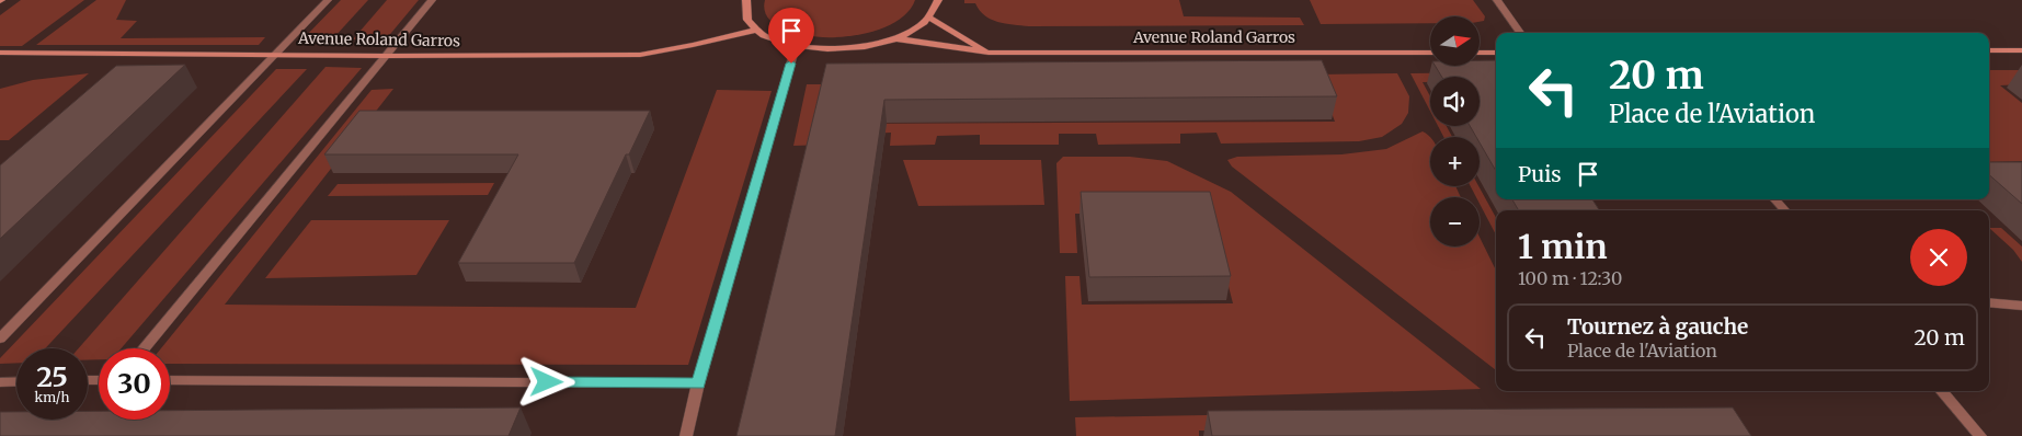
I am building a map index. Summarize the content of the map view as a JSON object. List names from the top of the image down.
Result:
{
  "streets": {
    "street": ["Avenue Roland Garros"]
  },
  "north": "right",
  "page": {
    "map_buttons": ["+", "−"],
    "turn": ["20 m", "Place de l'Aviation"],
    "then": "Puis",
    "heading": ["1 min", "100 m · 12:30"],
    "list": [
      {
        "name": "Tournez à gauche",
        "note": "Place de l'Aviation",
        "value": "20 m"
      }
    ],
    "speed": "25 km/h",
    "limit": "30"
  }
}
